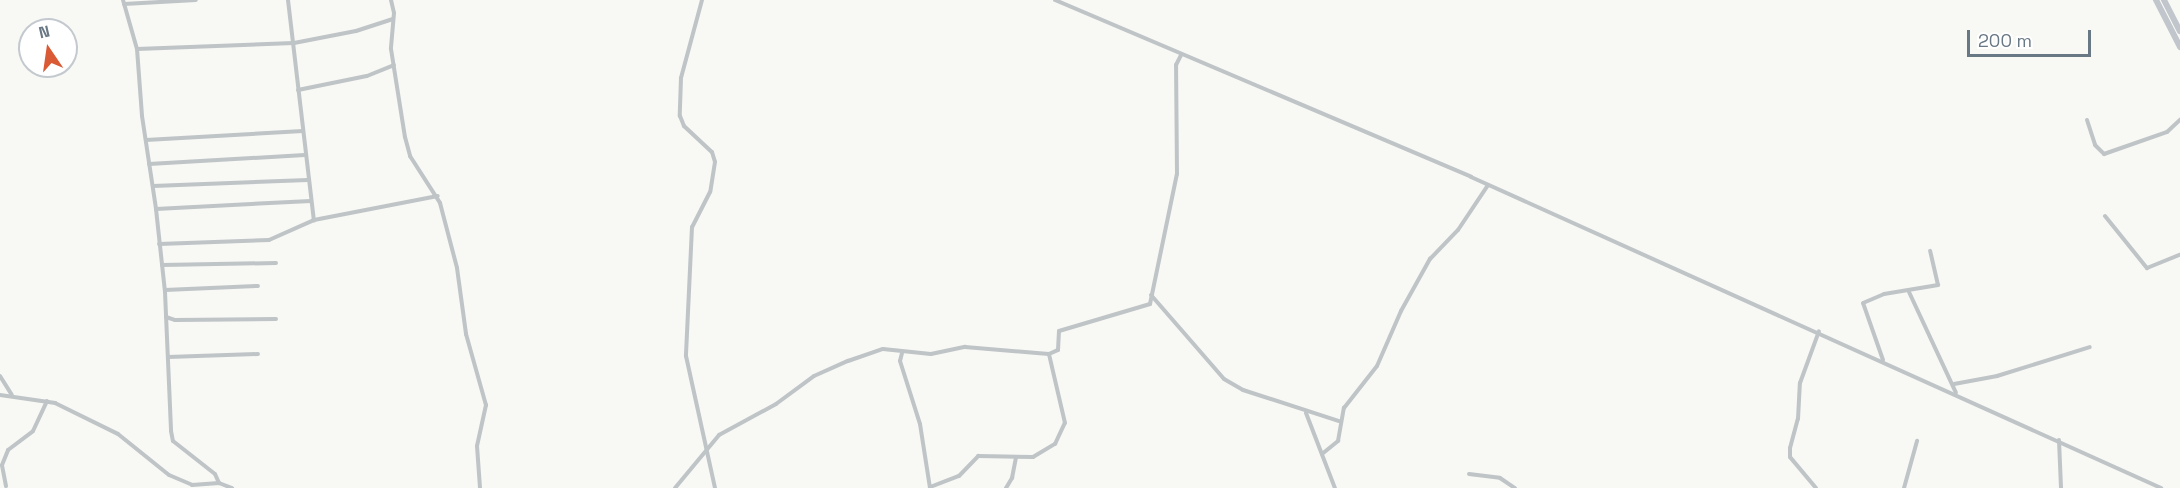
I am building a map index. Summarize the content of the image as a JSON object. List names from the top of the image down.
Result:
{
  "scale_bar": "200 m",
  "north": "top"
}
